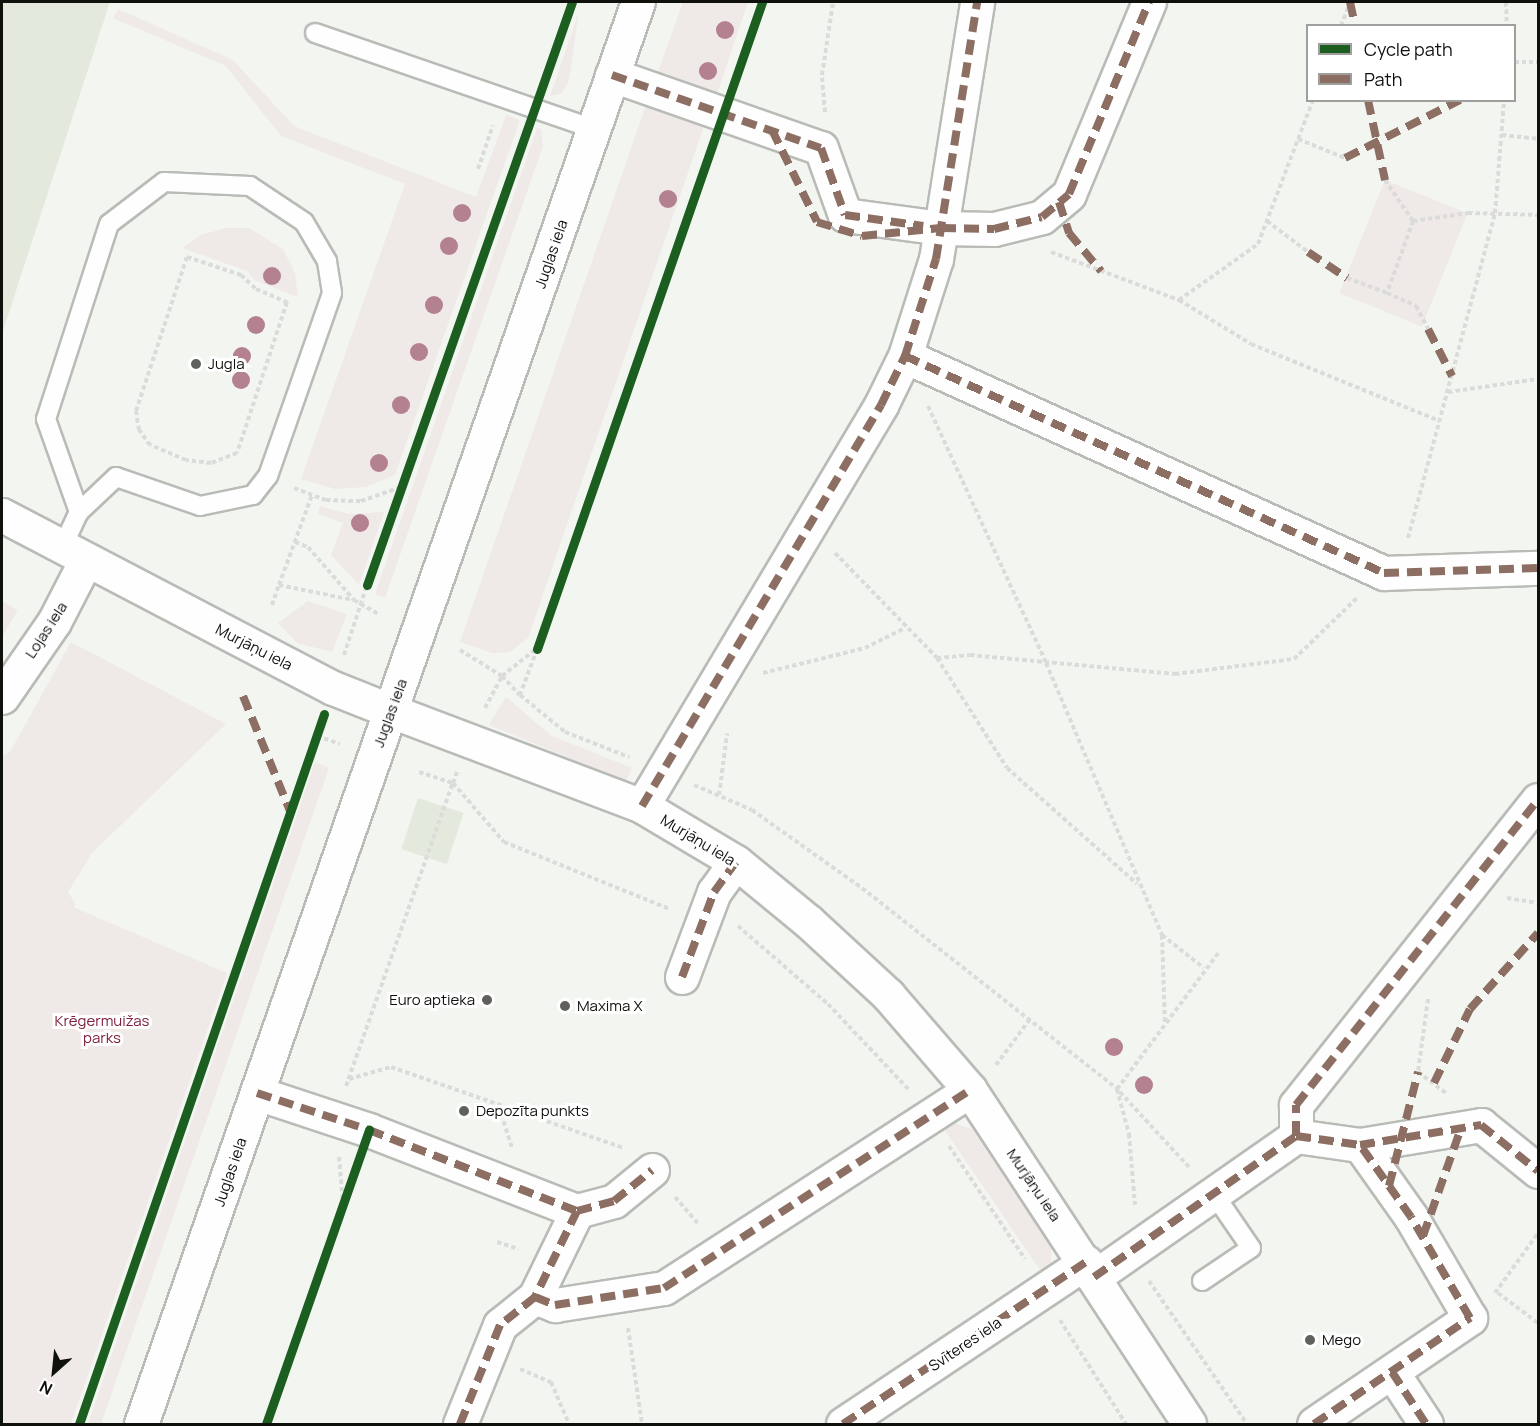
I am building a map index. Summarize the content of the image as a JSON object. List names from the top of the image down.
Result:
{
  "streets": {
    "street": [
      "Juglas iela",
      "Lojas iela",
      "Murjāņu iela",
      "Svīteres iela"
    ]
  },
  "crossings": [
    ["Juglas iela", "Murjāņu iela"],
    ["Lojas iela", "Murjāņu iela"],
    ["Murjāņu iela", "Svīteres iela"]
  ],
  "parks": ["Krēgermuižas parks"],
  "places": [
    "Jugla",
    "Euro aptieka",
    "Maxima X",
    "Depozīta punkts",
    "Mego"
  ],
  "legend": ["Cycle path", "Path"],
  "north": "bottom left"
}
